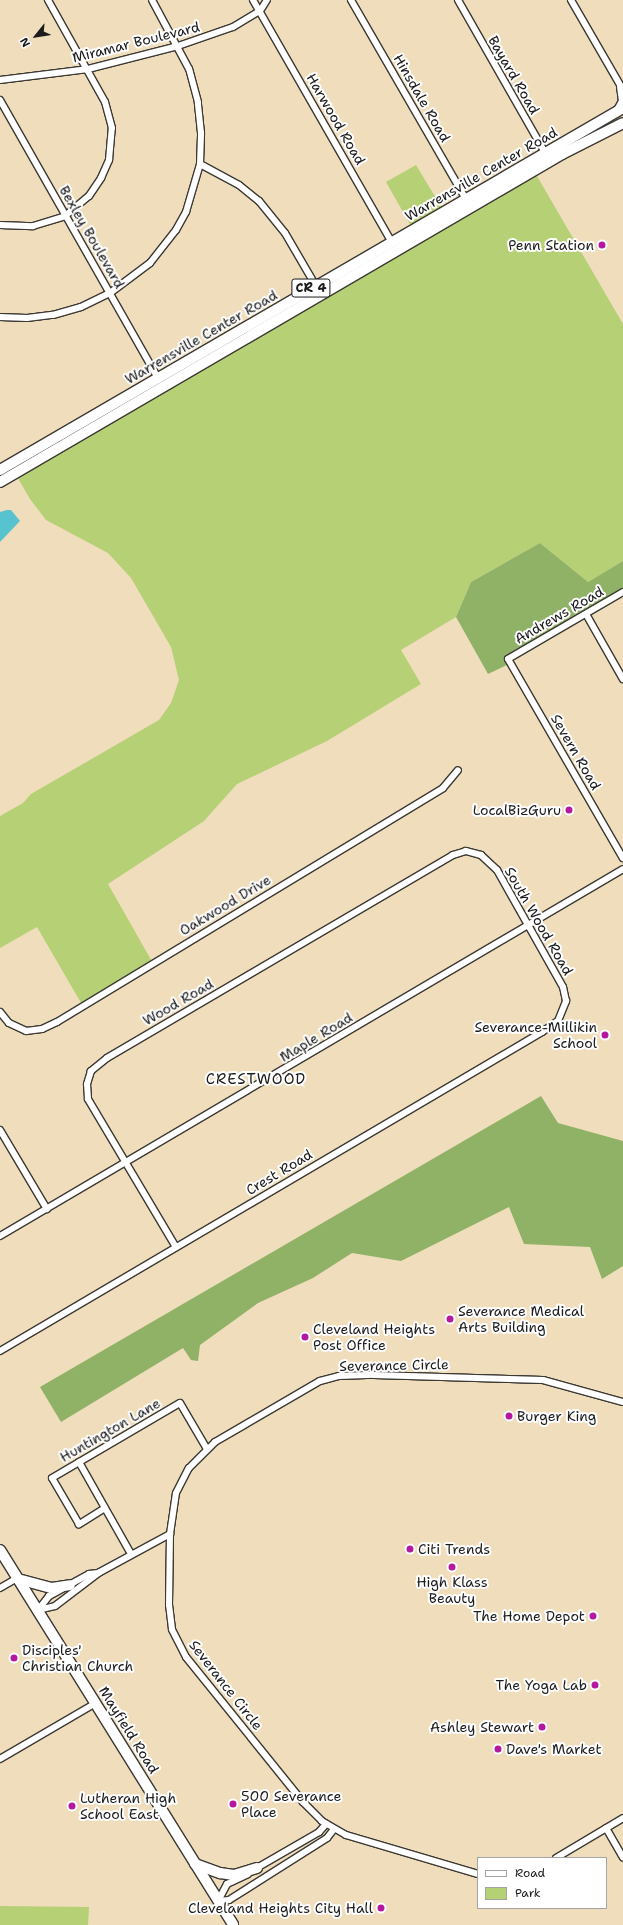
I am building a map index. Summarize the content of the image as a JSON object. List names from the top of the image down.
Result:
{
  "streets": {
    "main road": ["Warrensville Center Road", "CR 4", "Mayfield Road"],
    "street": [
      "Miramar Boulevard",
      "Bayard Road",
      "Hinsdale Road",
      "Harwood Road",
      "Bexley Boulevard",
      "Andrews Road",
      "Severn Road",
      "Oakwood Drive",
      "South Wood Road",
      "Wood Road",
      "Maple Road",
      "Crest Road",
      "Severance Circle",
      "Huntington Lane"
    ]
  },
  "crossings": [
    ["Miramar Boulevard", "Harwood Road"],
    ["Bayard Road", "Warrensville Center Road"],
    ["Hinsdale Road", "Warrensville Center Road"],
    ["Harwood Road", "Warrensville Center Road"],
    ["Warrensville Center Road", "Bexley Boulevard"],
    ["Andrews Road", "Severn Road"],
    ["South Wood Road", "Wood Road"],
    ["South Wood Road", "Maple Road"],
    ["South Wood Road", "Crest Road"],
    ["Wood Road", "Maple Road"],
    ["Wood Road", "Crest Road"],
    ["Severance Circle", "Huntington Lane"]
  ],
  "districts": ["CRESTWOOD"],
  "places": [
    "Penn Station",
    "LocalBizGuru",
    "Severance-Millikin School",
    "Severance Medical Arts Building",
    "Cleveland Heights Post Office",
    "Burger King",
    "Citi Trends",
    "High Klass Beauty",
    "The Home Depot",
    "Disciples' Christian Church",
    "The Yoga Lab",
    "Ashley Stewart",
    "Dave's Market",
    "500 Severance Place",
    "Lutheran High School East",
    "Cleveland Heights City Hall"
  ],
  "legend": ["Road", "Park"],
  "north": "bottom left"
}
